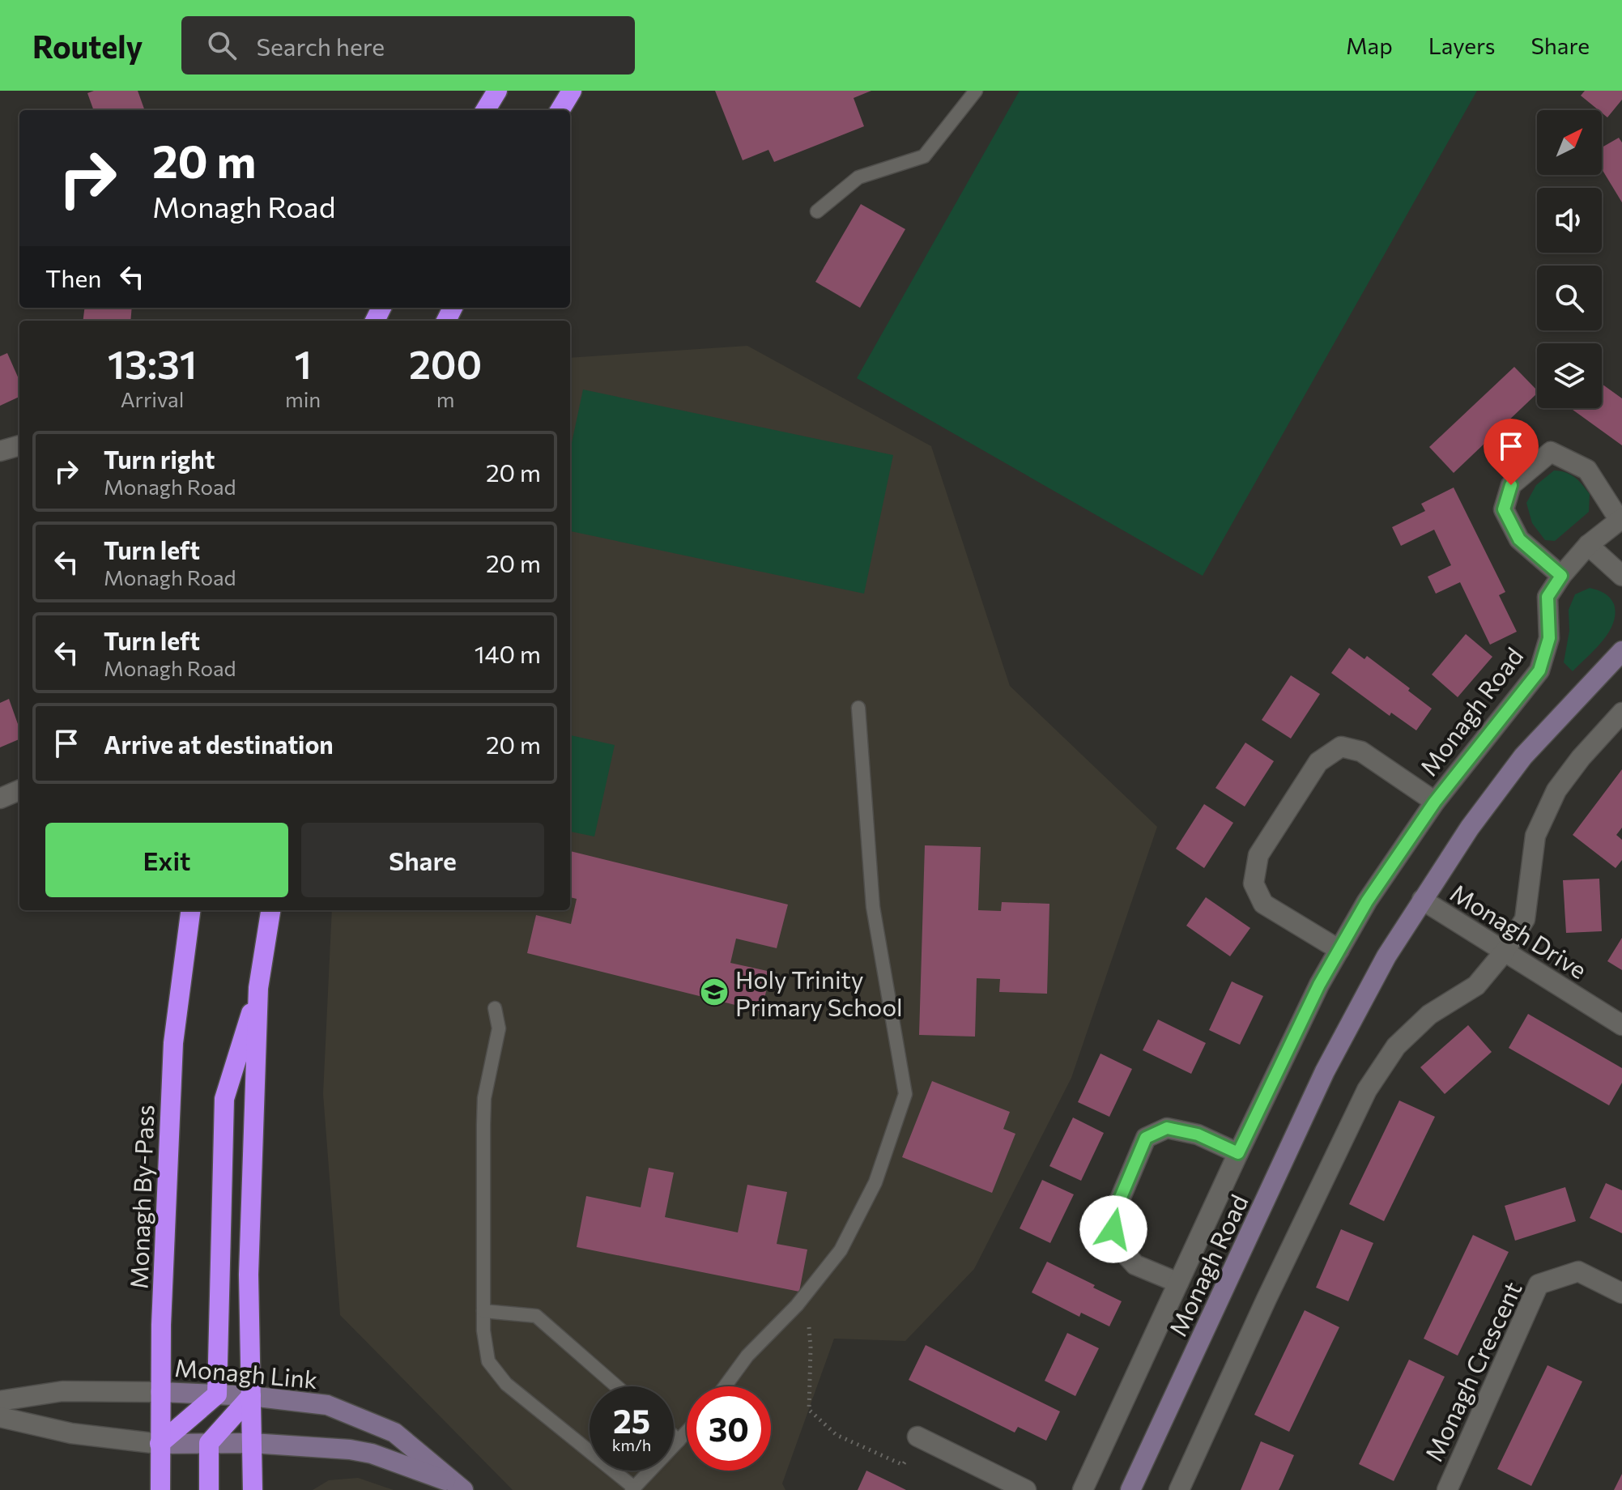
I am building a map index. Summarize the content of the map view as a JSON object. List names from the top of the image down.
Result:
{
  "streets": {
    "highway": ["Monagh By-Pass"],
    "street": [
      "Monagh Road",
      "Monagh Drive",
      "Monagh Crescent",
      "Monagh Link"
    ]
  },
  "crossings": [
    ["Monagh Road", "Monagh Drive"],
    ["Monagh By-Pass", "Monagh Link"]
  ],
  "places": {
    "school or university": ["Holy Trinity Primary School"]
  },
  "north": "top right",
  "page": {
    "header": "Routely",
    "search": "Search here",
    "nav": ["Map", "Layers", "Share"],
    "turn": ["20 m", "Monagh Road"],
    "then": "Then",
    "eta": [
      "13:31",
      "Arrival",
      "1",
      "min",
      "200",
      "m"
    ],
    "list": [
      {
        "name": "Turn right",
        "note": "Monagh Road",
        "value": "20 m"
      },
      {
        "name": "Turn left",
        "note": "Monagh Road",
        "value": "20 m"
      },
      {
        "name": "Turn left",
        "note": "Monagh Road",
        "value": "140 m"
      },
      {
        "name": "Arrive at destination",
        "value": "20 m"
      }
    ],
    "buttons": ["Exit", "Share"],
    "speed": "25 km/h",
    "limit": "30"
  }
}
